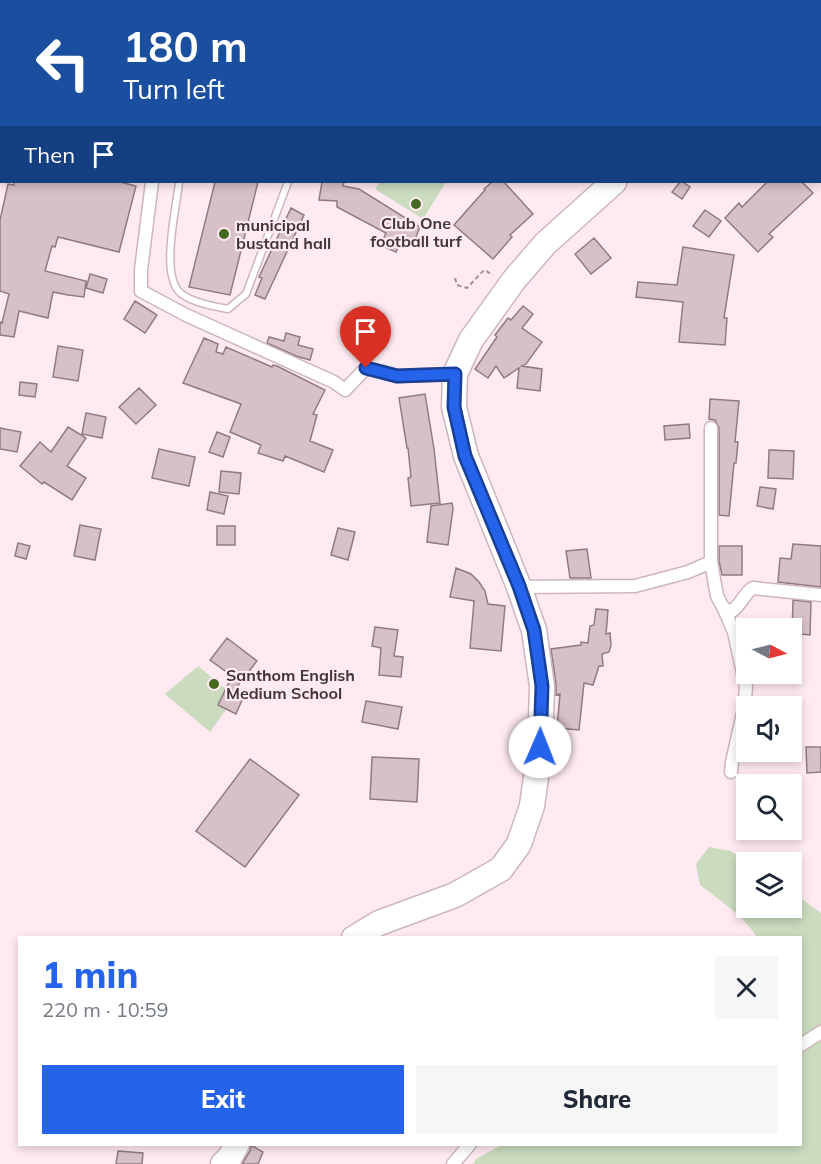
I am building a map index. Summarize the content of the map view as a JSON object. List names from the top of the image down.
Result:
{
  "places": ["Club One football turf", "municipal bustand hall", "Santhom English Medium School"],
  "north": "right",
  "page": {
    "turn": ["180 m", "Turn left"],
    "then": "Then",
    "heading": ["1 min", "220 m · 10:59"],
    "buttons": ["Exit", "Share"]
  }
}
